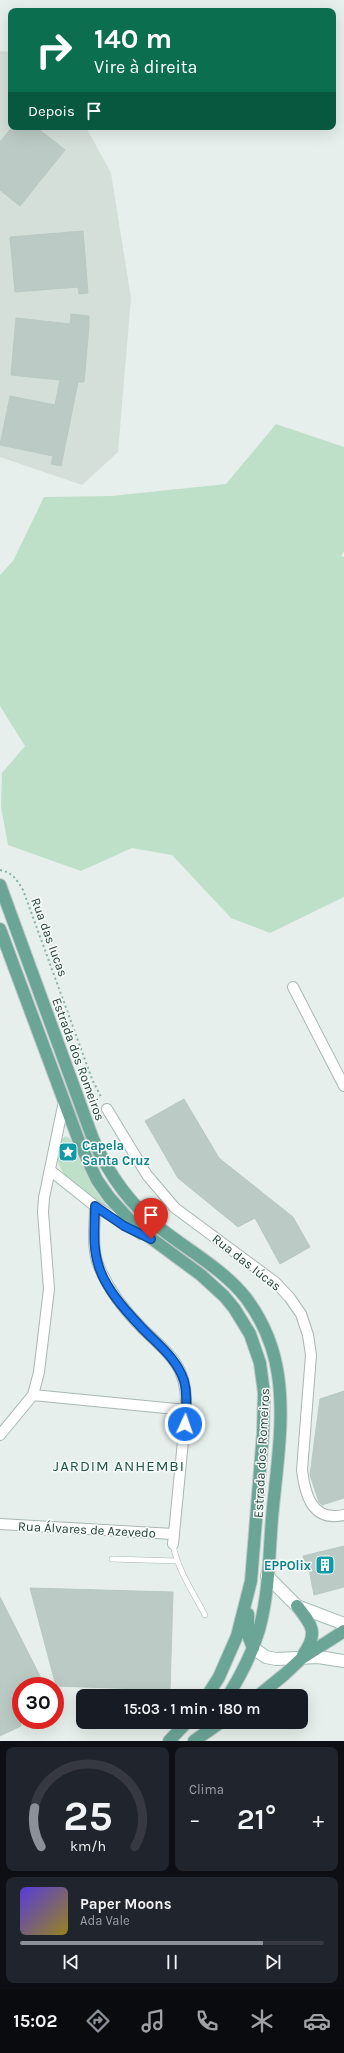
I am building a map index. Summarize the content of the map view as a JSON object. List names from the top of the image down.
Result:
{
  "streets": {
    "main road": ["Estrada dos Romeiros"],
    "street": ["Rua das Iúcas", "Rua Álvares de Azevedo"],
    "path": ["Rua das Iucas"]
  },
  "crossings": [
    ["Rua das Iucas", "Rua das Iúcas"]
  ],
  "districts": ["JARDIM ANHEMBI"],
  "places": {
    "place": ["Capela Santa Cruz"],
    "building": ["EPPOlix"]
  },
  "page": {
    "turn": ["140 m", "Vire à direita"],
    "then": "Depois",
    "limit": "30",
    "trip": "15:03 · 1 min · 180 m",
    "tile": "Clima",
    "heat": ["−", "21°", "+"],
    "song": ["Paper Moons", "Ada Vale"],
    "tabs": "15:02",
    "gauge": ["25", "km/h"]
  }
}
